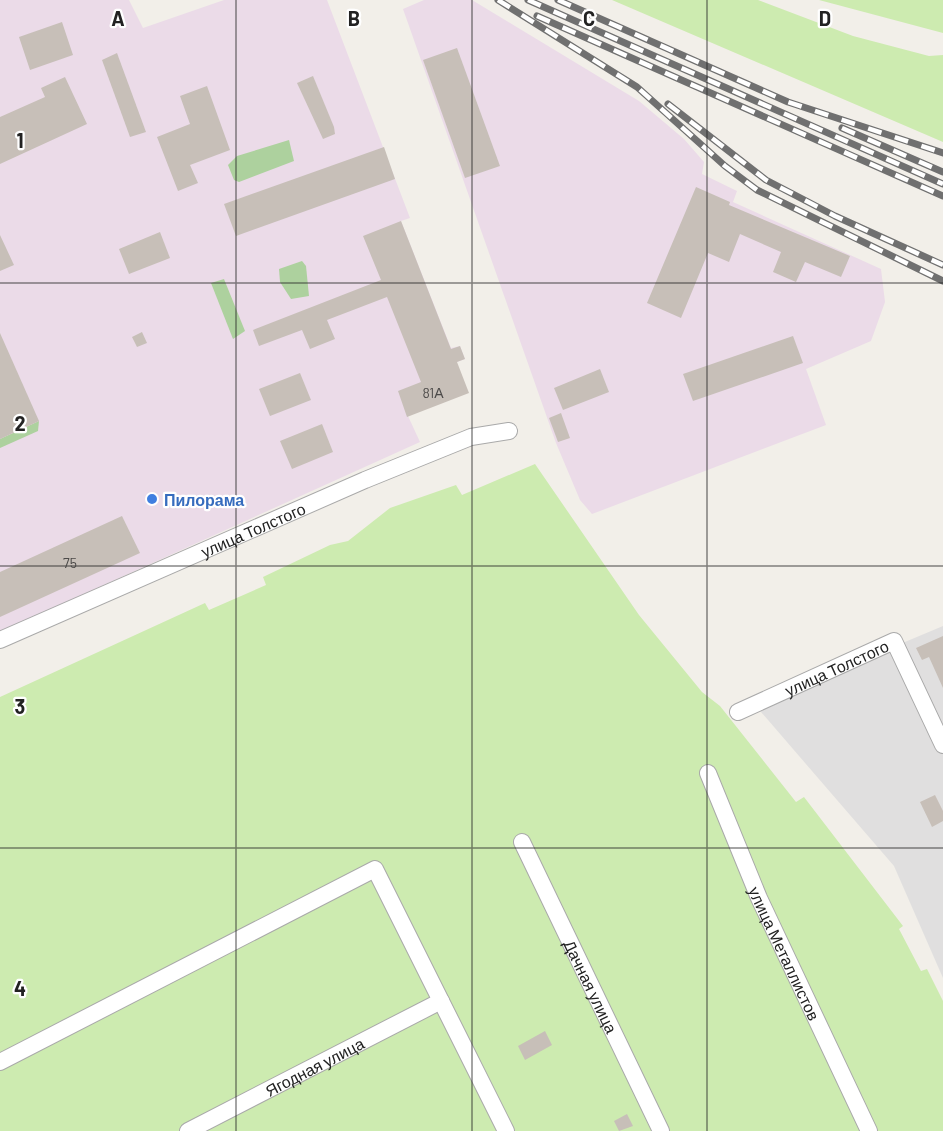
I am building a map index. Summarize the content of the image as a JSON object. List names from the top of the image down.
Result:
{
  "streets": {
    "street": [
      "улица Толстого",
      "улица Металлистов",
      "Дачная улица",
      "Ягодная улица"
    ]
  },
  "places": ["Пилорама"],
  "house_numbers": ["81А", "75"],
  "grid": {
    "columns": [
      "A",
      "B",
      "C",
      "D"
    ],
    "rows": [
      "1",
      "2",
      "3",
      "4"
    ]
  }
}
